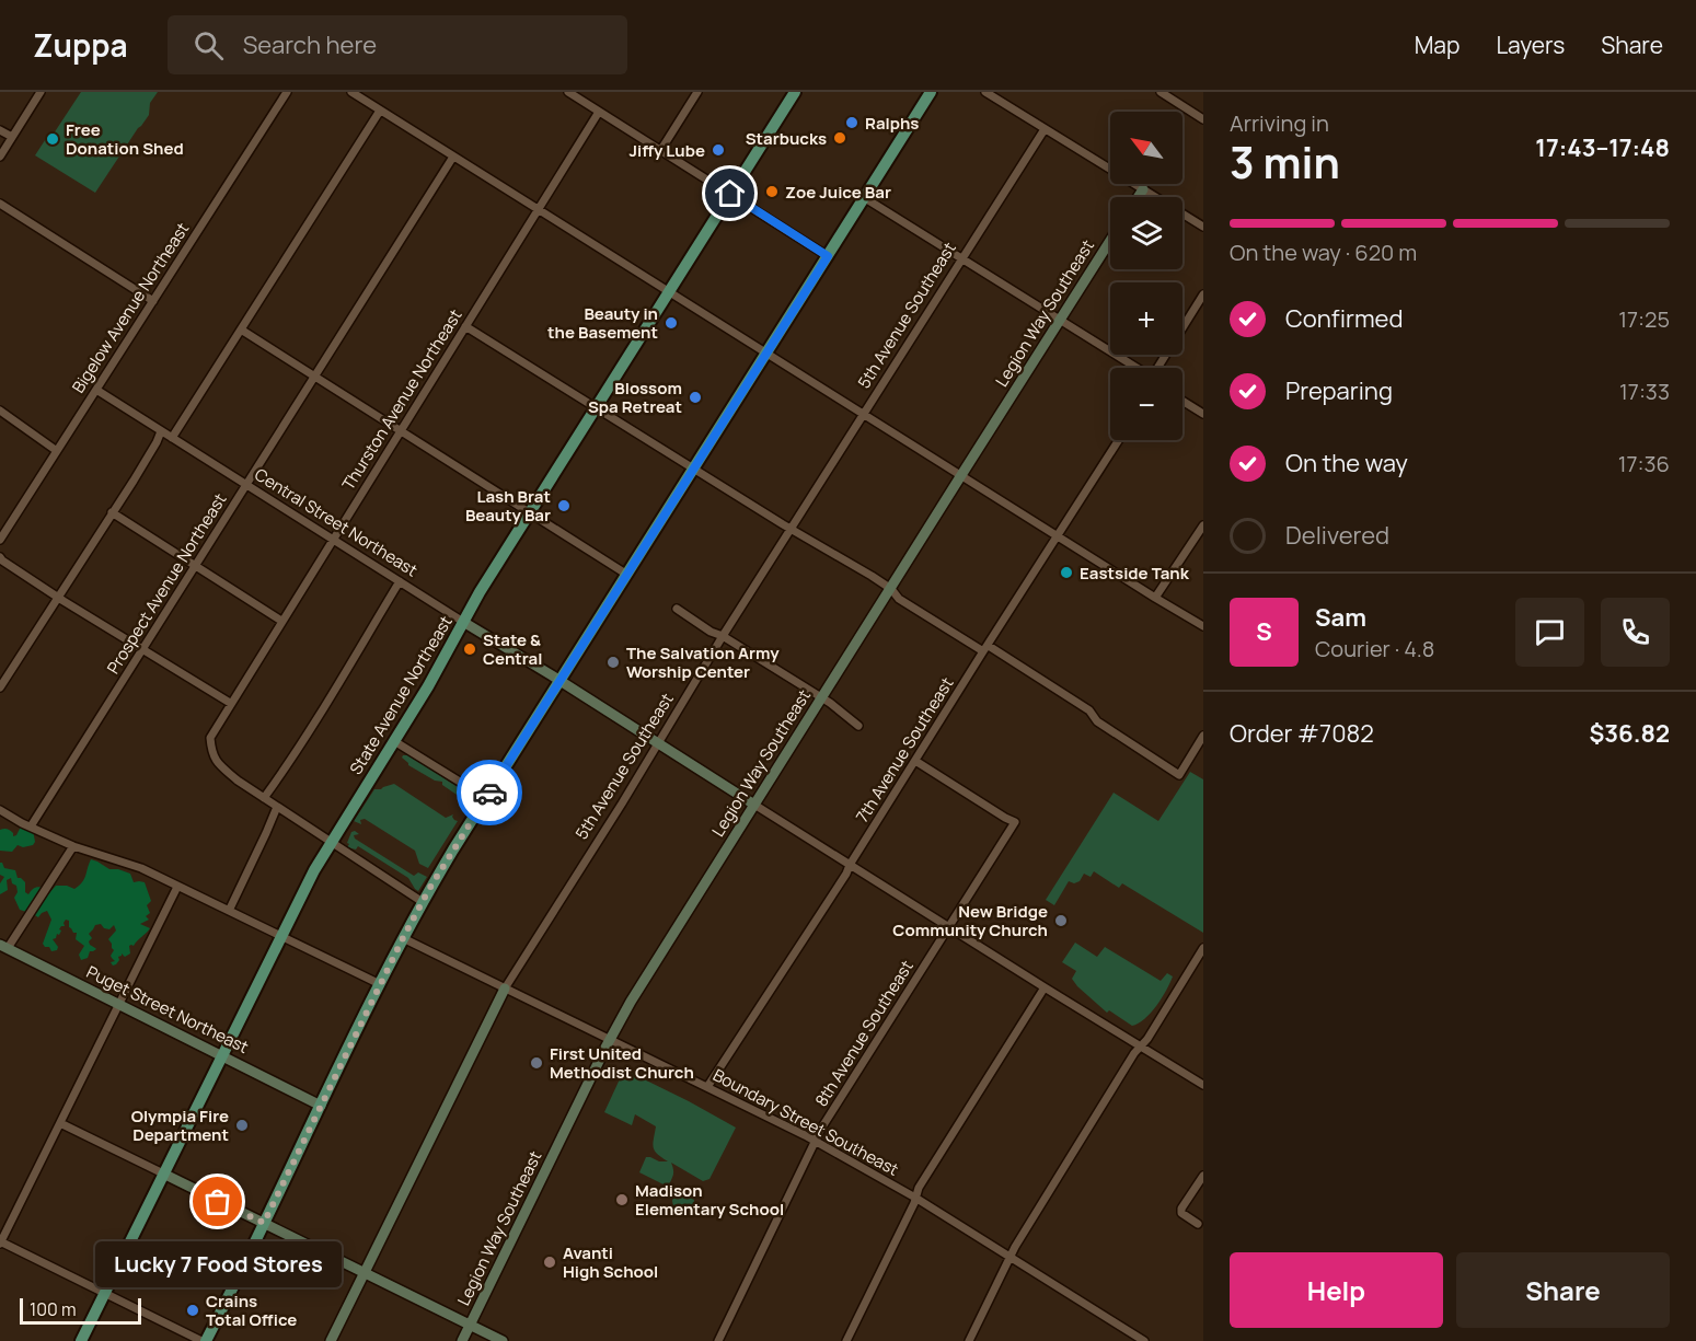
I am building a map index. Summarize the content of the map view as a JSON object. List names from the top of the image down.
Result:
{
  "streets": {
    "main road": ["State Avenue Northeast"],
    "street": [
      "Bigelow Avenue Northeast",
      "Legion Way Southeast",
      "5th Avenue Southeast",
      "Thurston Avenue Northeast",
      "Central Street Northeast",
      "Prospect Avenue Northeast",
      "7th Avenue Southeast",
      "Puget Street Northeast",
      "8th Avenue Southeast",
      "Boundary Street Southeast"
    ]
  },
  "crossings": [
    ["Bigelow Avenue Northeast", "Central Street Northeast"],
    ["Legion Way Southeast", "Central Street Northeast"],
    ["Legion Way Southeast", "Boundary Street Southeast"],
    ["5th Avenue Southeast", "Central Street Northeast"],
    ["5th Avenue Southeast", "Boundary Street Southeast"],
    ["Thurston Avenue Northeast", "Central Street Northeast"],
    ["Central Street Northeast", "Prospect Avenue Northeast"],
    ["Central Street Northeast", "State Avenue Northeast"],
    ["State Avenue Northeast", "Puget Street Northeast"],
    ["7th Avenue Southeast", "8th Avenue Southeast"],
    ["7th Avenue Southeast", "Boundary Street Southeast"],
    ["8th Avenue Southeast", "Boundary Street Southeast"]
  ],
  "places": [
    "Ralphs",
    "Starbucks",
    "Free Donation Shed",
    "Jiffy Lube",
    "Zoe Juice Bar",
    "Beauty in the Basement",
    "Blossom Spa Retreat",
    "Lash Brat Beauty Bar",
    "Eastside Tank",
    "State & Central",
    "The Salvation Army Worship Center",
    "New Bridge Community Church",
    "First United Methodist Church",
    "Olympia Fire Department",
    "Madison Elementary School",
    "Lucky 7 Food Stores",
    "Avanti High School",
    "Crains Total Office"
  ],
  "scale_bar": "100 m",
  "north": "top left",
  "page": {
    "header": "Zuppa",
    "search": "Search here",
    "nav": ["Map", "Layers", "Share"],
    "heading": ["3 min", "Arriving in", "17:43–17:48"],
    "panel": [
      "Sam",
      "Courier · 4.8",
      "Order #7082",
      "$36.82"
    ],
    "map_buttons": ["+", "−"],
    "bar": "On the way · 620 m",
    "list": [
      ["Confirmed", "17:25"],
      ["Preparing", "17:33"],
      ["On the way", "17:36"],
      "Delivered"
    ],
    "round": "S",
    "buttons": ["Help", "Share"],
    "bubble": "Lucky 7 Food Stores",
    "scale": "100 m"
  }
}
